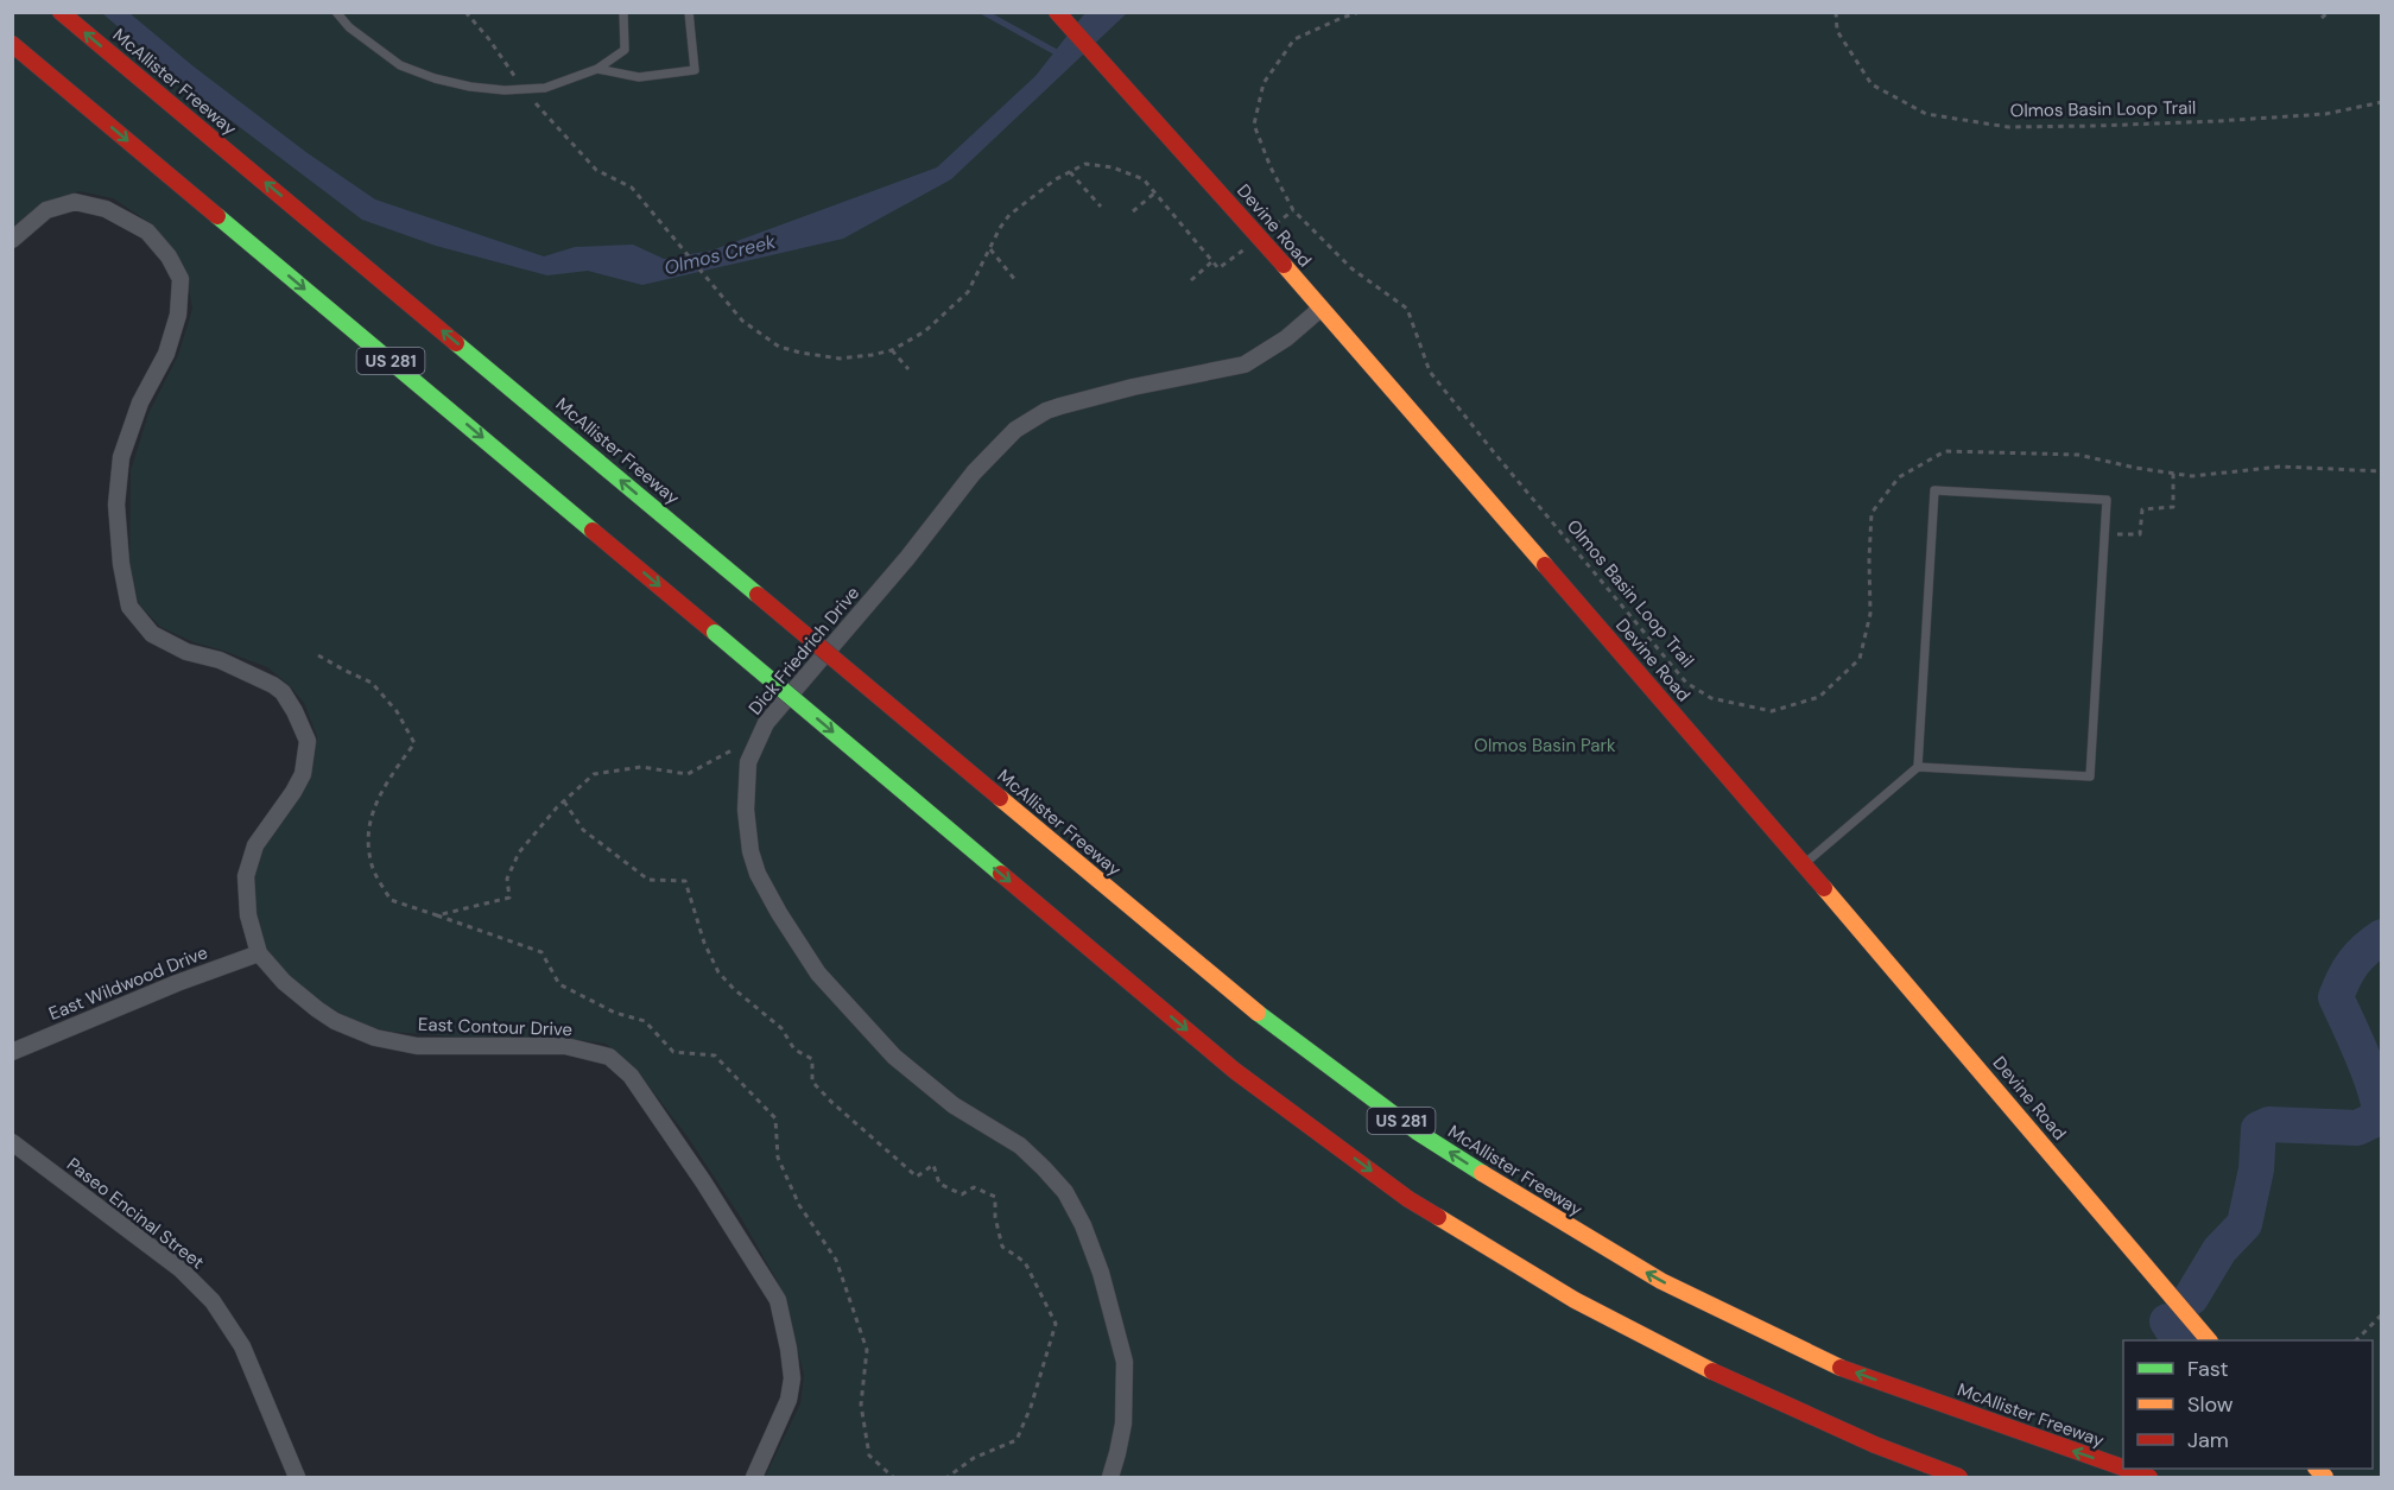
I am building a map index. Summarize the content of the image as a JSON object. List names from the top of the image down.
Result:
{
  "streets": {
    "main road": ["McAllister Freeway", "Devine Road", "US 281"],
    "street": [
      "Dick Friedrich Drive",
      "East Wildwood Drive",
      "East Contour Drive",
      "Paseo Encinal Street"
    ],
    "path": ["Olmos Basin Loop Trail"]
  },
  "crossings": [
    ["Devine Road", "Dick Friedrich Drive"],
    ["East Wildwood Drive", "East Contour Drive"]
  ],
  "water": ["Olmos Creek"],
  "parks": ["Olmos Basin Park"],
  "legend": ["Fast", "Slow", "Jam"]
}
